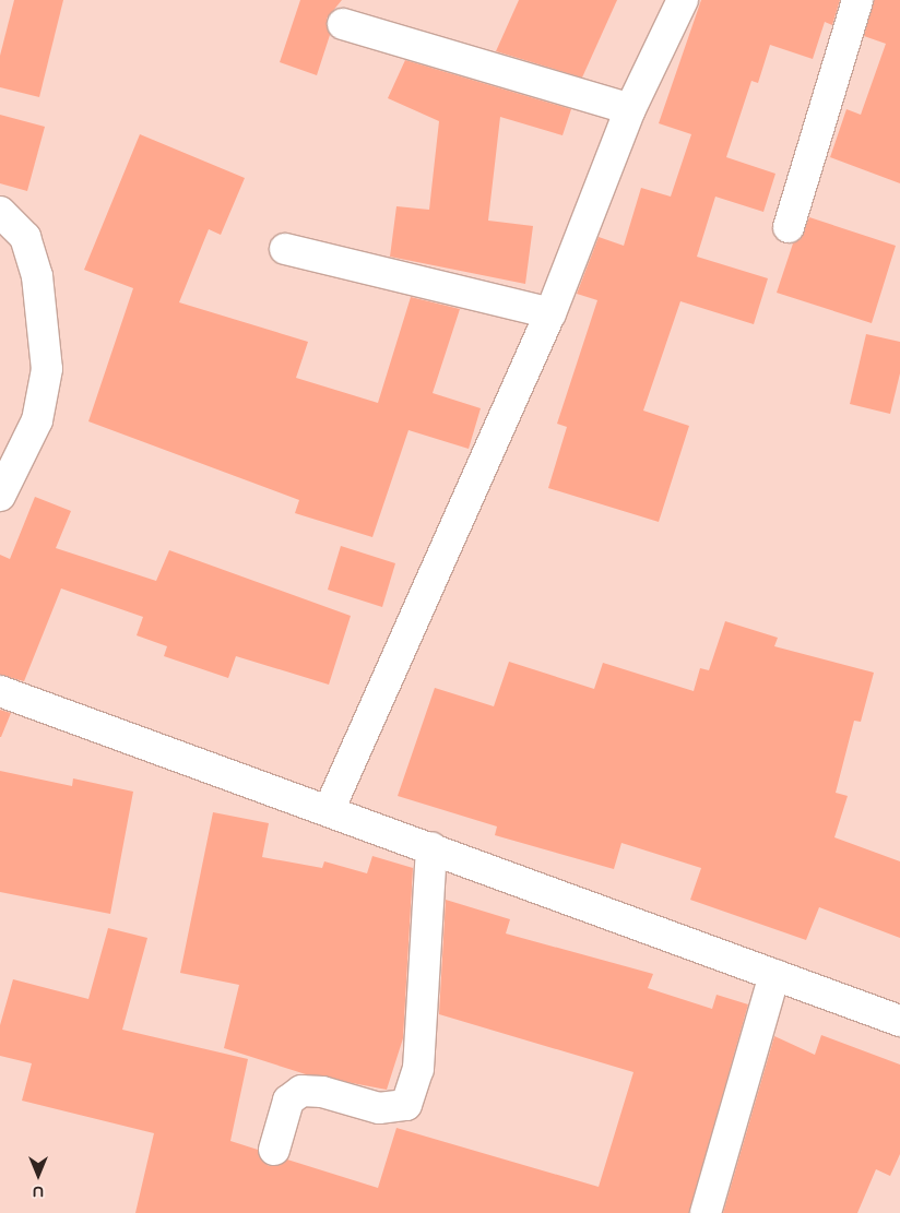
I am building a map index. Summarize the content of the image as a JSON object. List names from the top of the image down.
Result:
{
  "north": "bottom"
}
